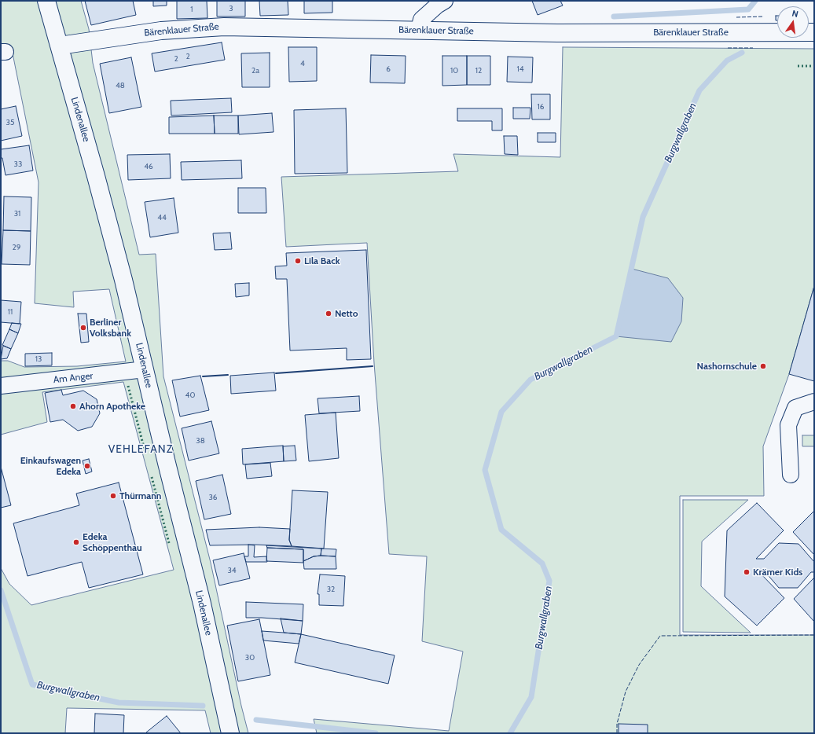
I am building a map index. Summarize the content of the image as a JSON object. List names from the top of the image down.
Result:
{
  "streets": {
    "main road": ["Bärenklauer Straße", "Lindenallee"],
    "street": ["Am Anger"]
  },
  "crossings": [
    ["Bärenklauer Straße", "Lindenallee"],
    ["Lindenallee", "Am Anger"]
  ],
  "districts": ["VEHLEFANZ"],
  "water": ["Burgwallgraben"],
  "places": [
    "Lila Back",
    "Netto",
    "Berliner Volksbank",
    "Nashornschule",
    "Ahorn Apotheke",
    "Einkaufswagen Edeka",
    "Thürmann",
    "Edeka Schöppenthau",
    "Krämer Kids"
  ],
  "house_numbers": [
    "3",
    "1",
    "2",
    "2",
    "4",
    "6",
    "14",
    "2a",
    "10",
    "12",
    "48",
    "16",
    "35",
    "33",
    "46",
    "31",
    "44",
    "29",
    "11",
    "13",
    "40",
    "38",
    "36",
    "34",
    "32",
    "30"
  ],
  "north": "top"
}
